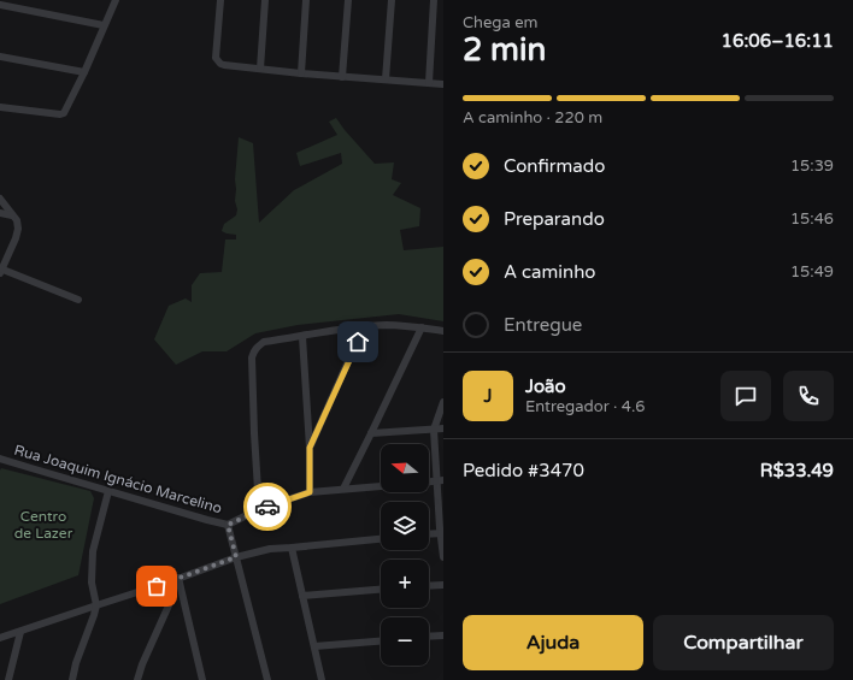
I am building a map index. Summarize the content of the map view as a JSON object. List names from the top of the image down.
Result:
{
  "streets": {
    "street": ["Rua Joaquim Ignácio Marcelino"]
  },
  "parks": ["Centro de Lazer"],
  "north": "left",
  "page": {
    "heading": ["2 min", "Chega em", "16:06–16:11"],
    "panel": [
      "João",
      "Entregador · 4.6",
      "Pedido #3470",
      "R$33.49"
    ],
    "bar": "A caminho · 220 m",
    "list": [
      ["Confirmado", "15:39"],
      ["Preparando", "15:46"],
      ["A caminho", "15:49"],
      "Entregue"
    ],
    "round": "J",
    "map_buttons": ["+", "−"],
    "buttons": ["Ajuda", "Compartilhar"]
  }
}
